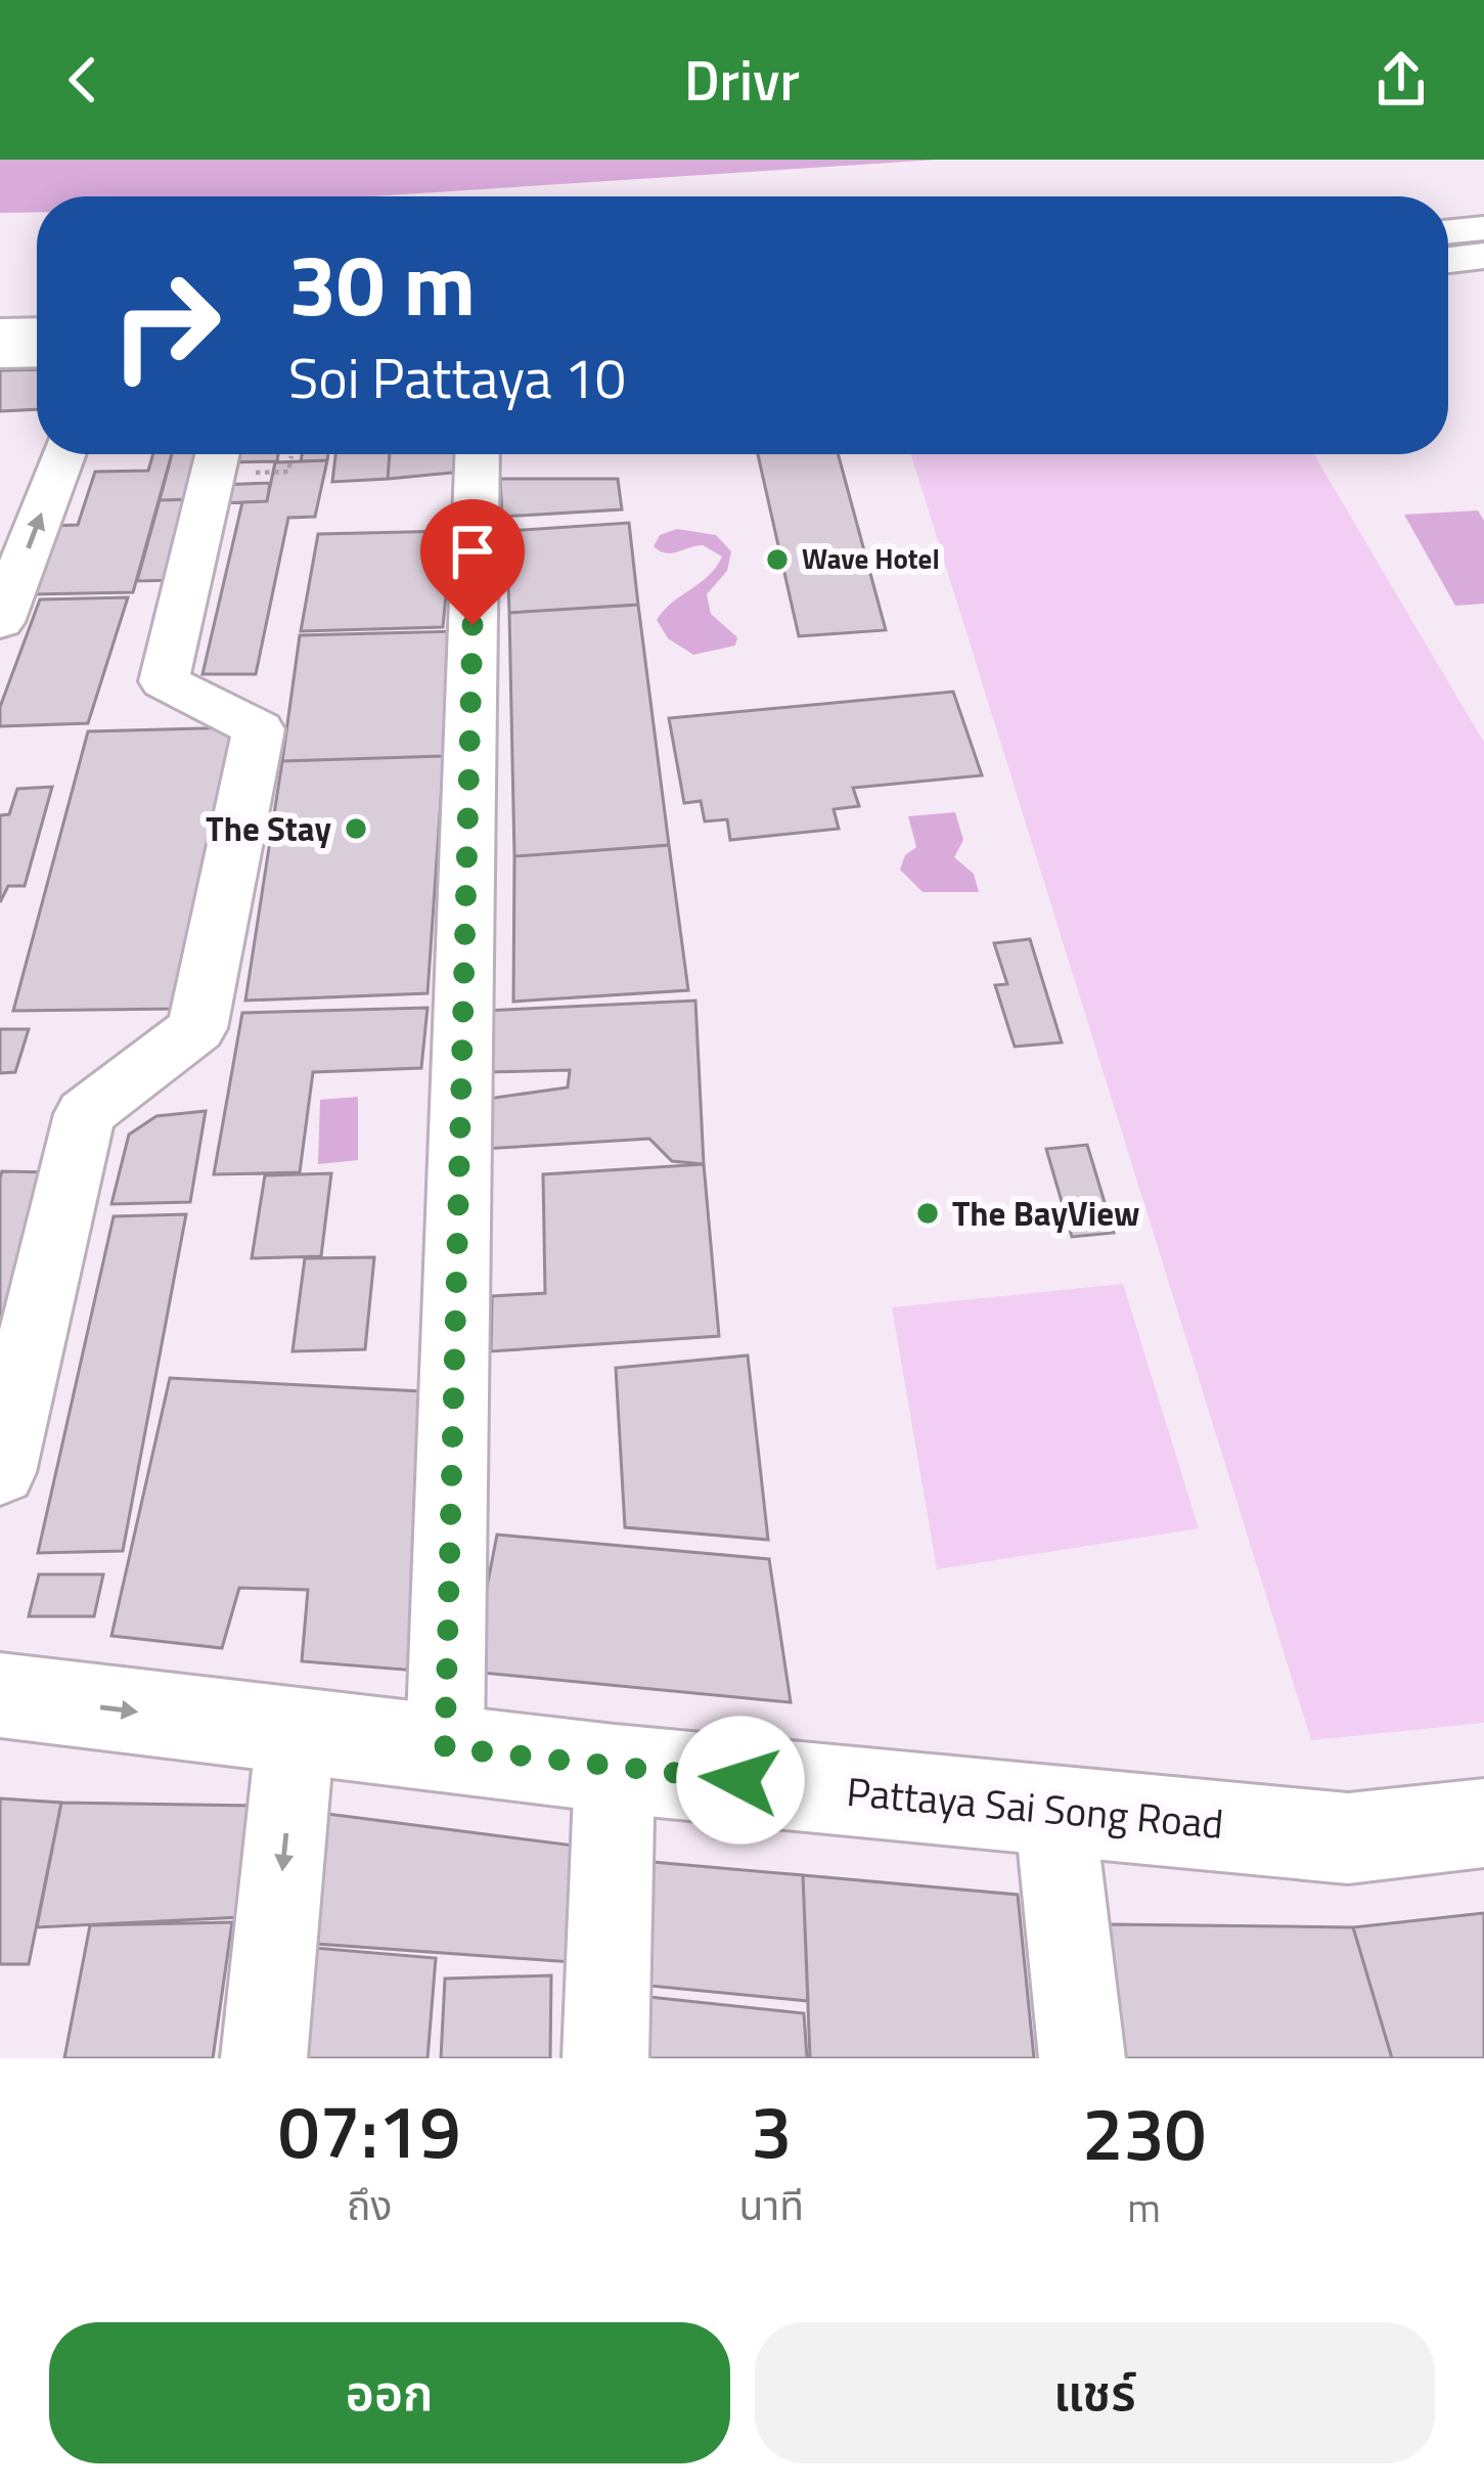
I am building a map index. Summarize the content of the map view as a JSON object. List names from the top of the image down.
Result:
{
  "streets": {
    "main road": ["Pattaya Sai Song Road"]
  },
  "places": ["Wave Hotel", "The Stay", "The BayView"],
  "page": {
    "header": "Drivr",
    "turn": ["30 m", "Soi Pattaya 10"],
    "eta": [
      "07:19",
      "ถึง",
      "3",
      "นาที",
      "230",
      "m"
    ],
    "buttons": ["ออก", "แชร์"]
  }
}
